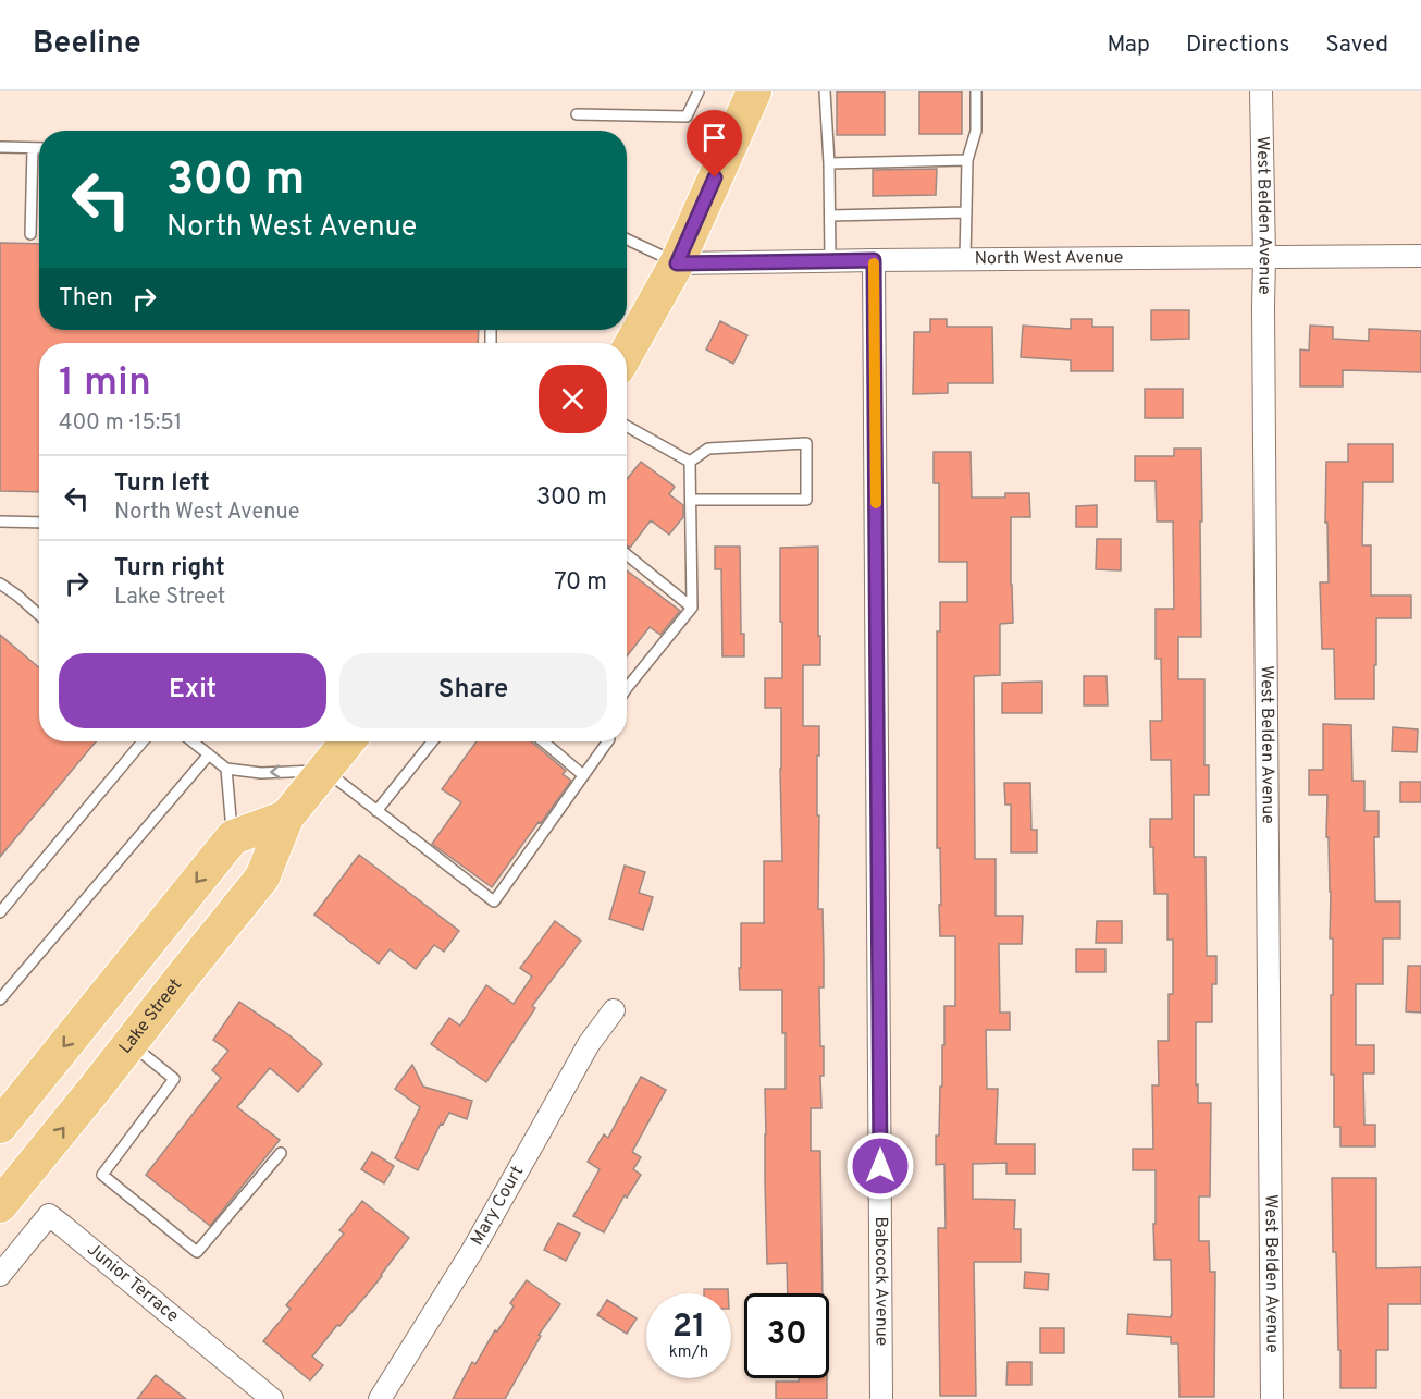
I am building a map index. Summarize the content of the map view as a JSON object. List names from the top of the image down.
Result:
{
  "streets": {
    "main road": ["Lake Street"],
    "street": [
      "West Belden Avenue",
      "North West Avenue",
      "Mary Court",
      "Babcock Avenue",
      "Junior Terrace"
    ]
  },
  "crossings": [
    ["West Belden Avenue", "North West Avenue"],
    ["North West Avenue", "Babcock Avenue"]
  ],
  "page": {
    "header": "Beeline",
    "nav": ["Map", "Directions", "Saved"],
    "turn": ["300 m", "North West Avenue"],
    "then": "Then",
    "heading": ["1 min", "400 m · 15:51"],
    "list": [
      {
        "name": "Turn left",
        "note": "North West Avenue",
        "value": "300 m"
      },
      {
        "name": "Turn right",
        "note": "Lake Street",
        "value": "70 m"
      }
    ],
    "buttons": ["Exit", "Share"],
    "speed": "21 km/h",
    "limit": "30"
  }
}
